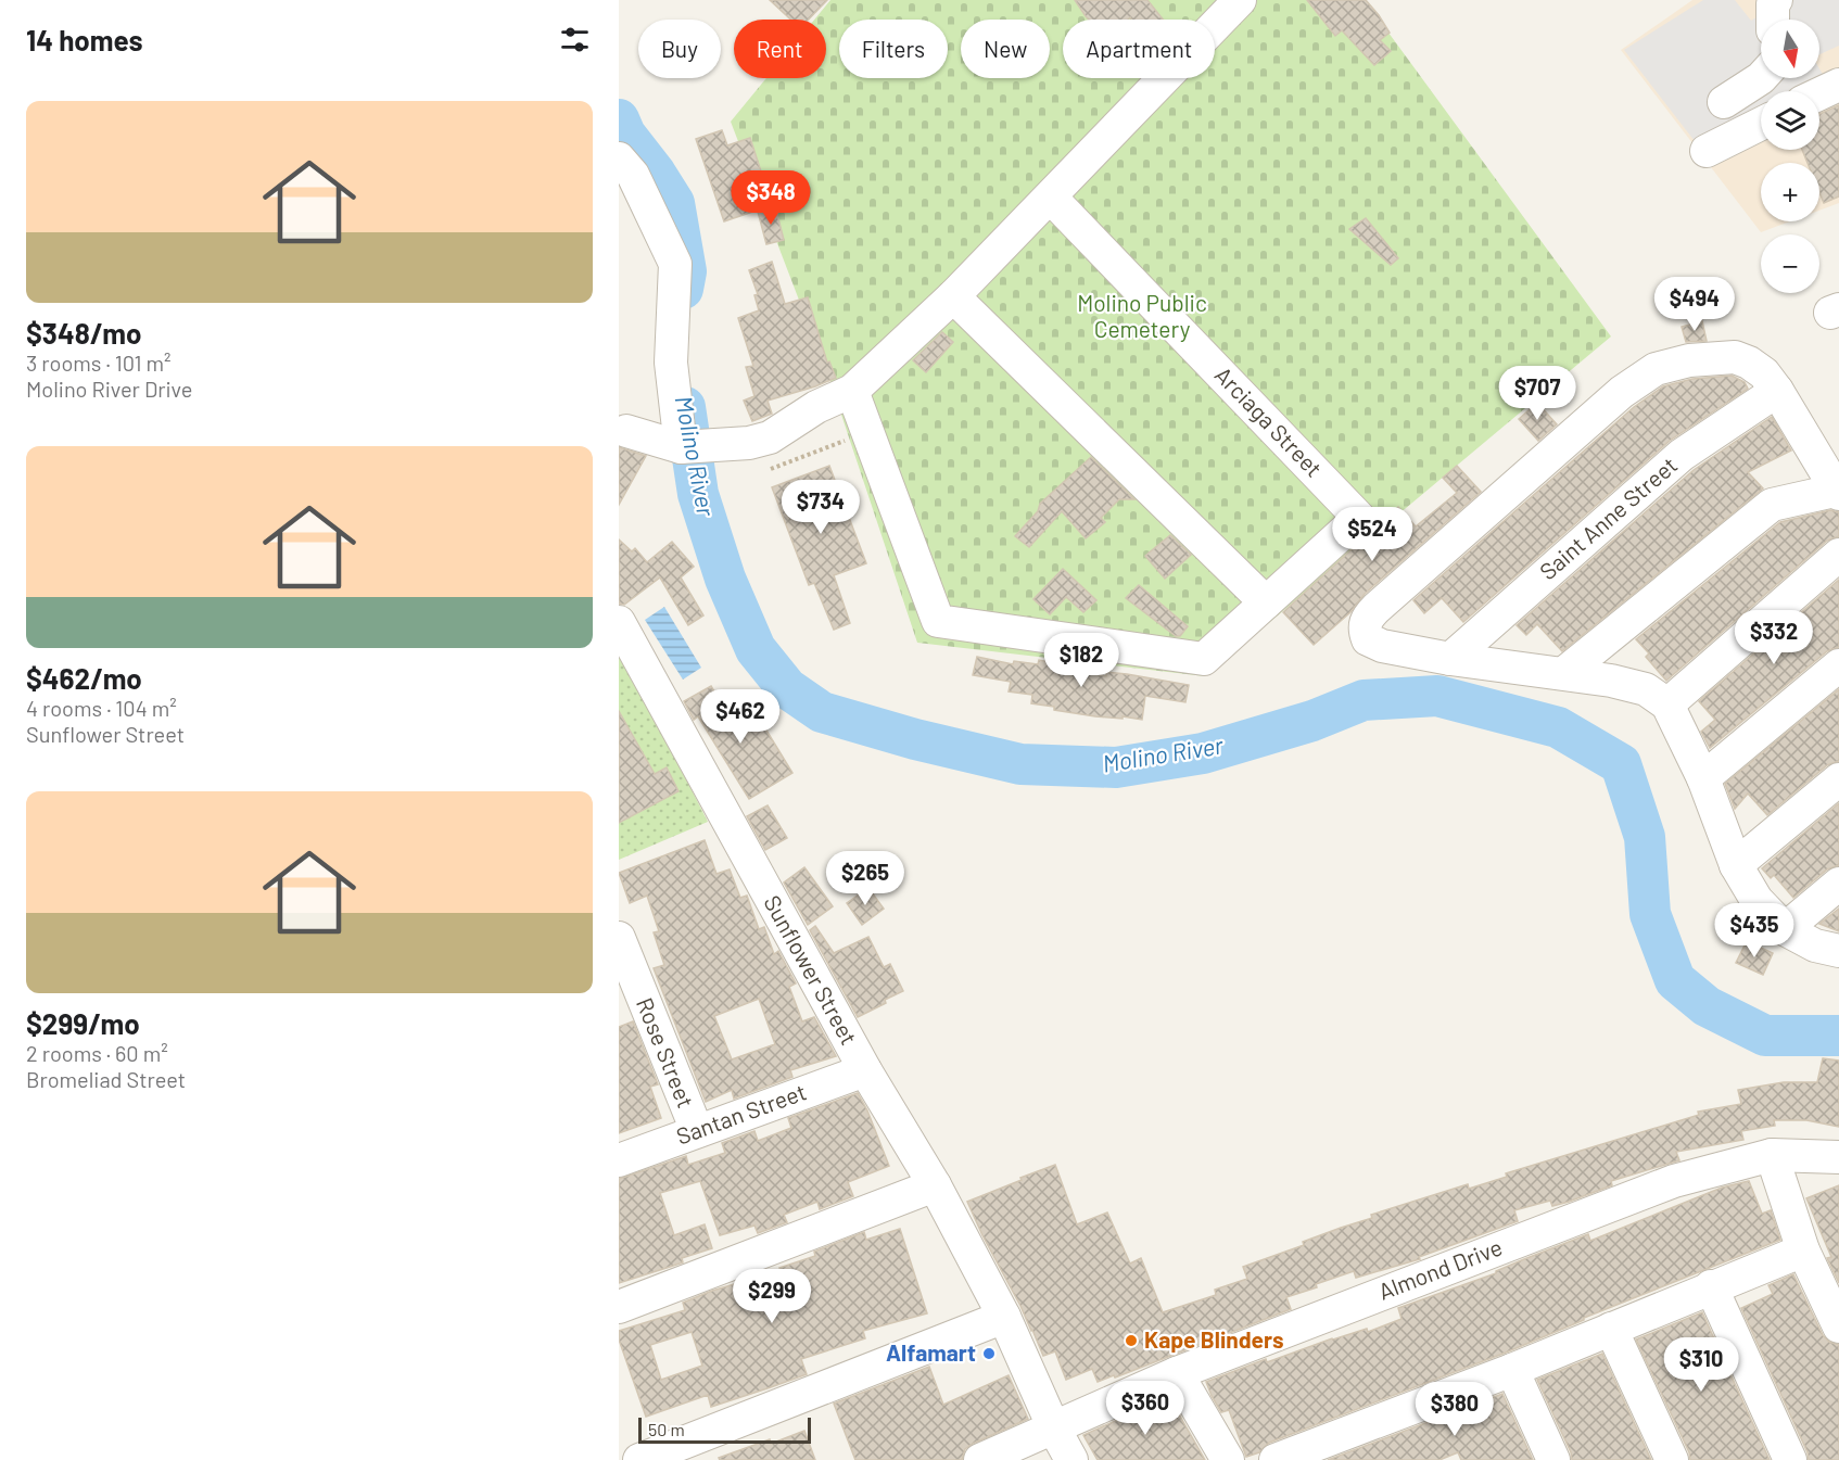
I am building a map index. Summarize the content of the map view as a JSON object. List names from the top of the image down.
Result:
{
  "streets": {
    "street": [
      "Arciaga Street",
      "Saint Anne Street",
      "Sunflower Street",
      "Rose Street",
      "Santan Street",
      "Almond Drive"
    ]
  },
  "crossings": [
    ["Sunflower Street", "Santan Street"],
    ["Sunflower Street", "Almond Drive"],
    ["Rose Street", "Santan Street"]
  ],
  "water": ["Molino River"],
  "parks": ["Molino Public Cemetery"],
  "places": ["Kape Blinders", "Alfamart"],
  "scale_bar": "50 m",
  "north": "bottom",
  "page": {
    "heading": "14 homes",
    "map_buttons": ["+", "−"],
    "chip": [
      "Buy",
      "Rent",
      "Filters",
      "New",
      "Apartment"
    ],
    "list": [
      {
        "name": "$348/mo",
        "note": "3 rooms · 101 m² · Molino River Drive"
      },
      {
        "name": "$462/mo",
        "note": "4 rooms · 104 m² · Sunflower Street"
      },
      {
        "name": "$299/mo",
        "note": "2 rooms · 60 m² · Bromeliad Street"
      }
    ],
    "price": [
      "$348",
      "$494",
      "$707",
      "$734",
      "$524",
      "$332",
      "$182",
      "$462",
      "$265",
      "$435",
      "$299",
      "$310",
      "$360",
      "$380"
    ],
    "scale": "50 m"
  }
}
